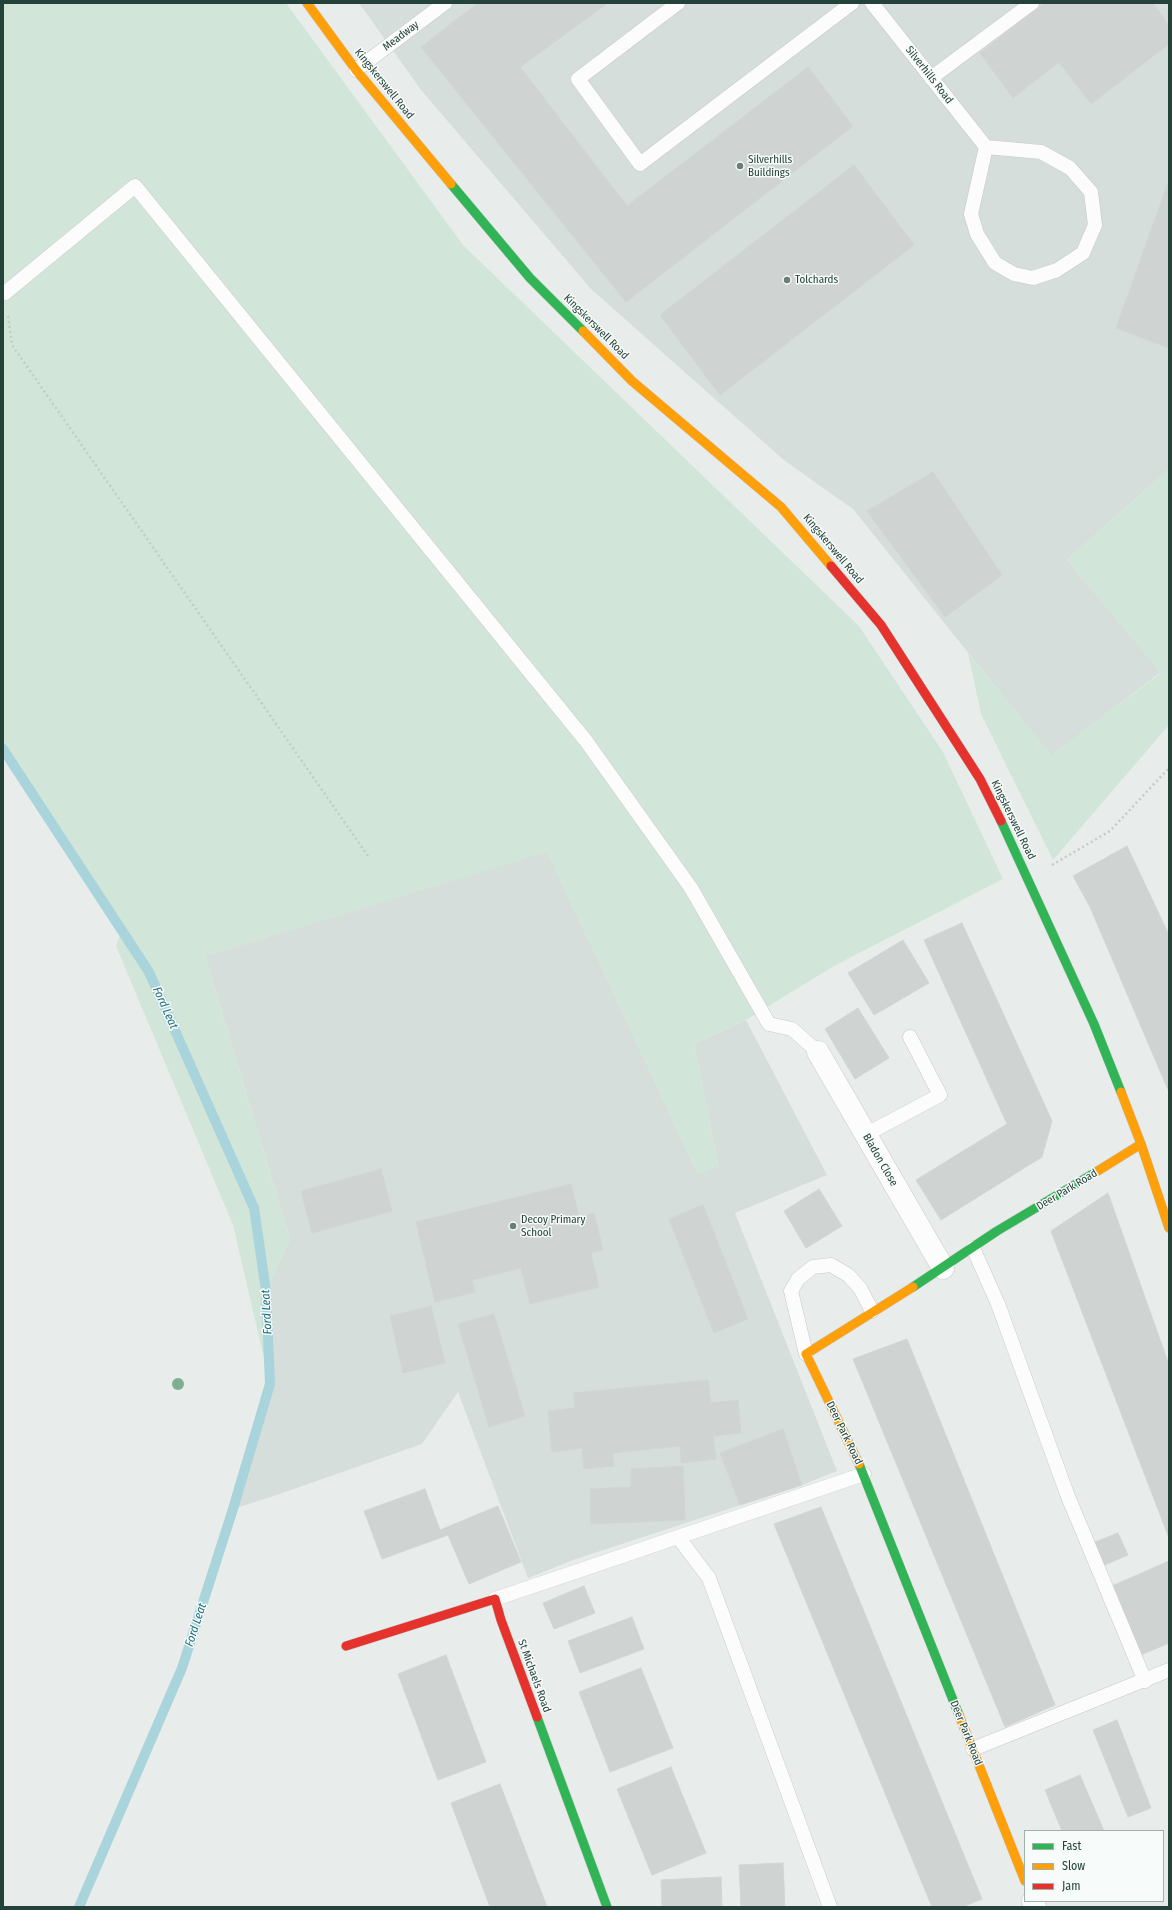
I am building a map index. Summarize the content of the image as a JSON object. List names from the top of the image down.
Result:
{
  "streets": {
    "street": [
      "Kingskerswell Road",
      "Bladon Close",
      "Deer Park Road",
      "St Michaels Road"
    ],
    "lane": ["Meadway", "Silverhills Road"]
  },
  "crossings": [
    ["Meadway", "Kingskerswell Road"],
    ["Kingskerswell Road", "Deer Park Road"],
    ["Bladon Close", "Deer Park Road"]
  ],
  "water": ["Ford Leat"],
  "places": ["Silverhills Buildings", "Tolchards", "Decoy Primary School"],
  "legend": ["Fast", "Slow", "Jam"]
}
